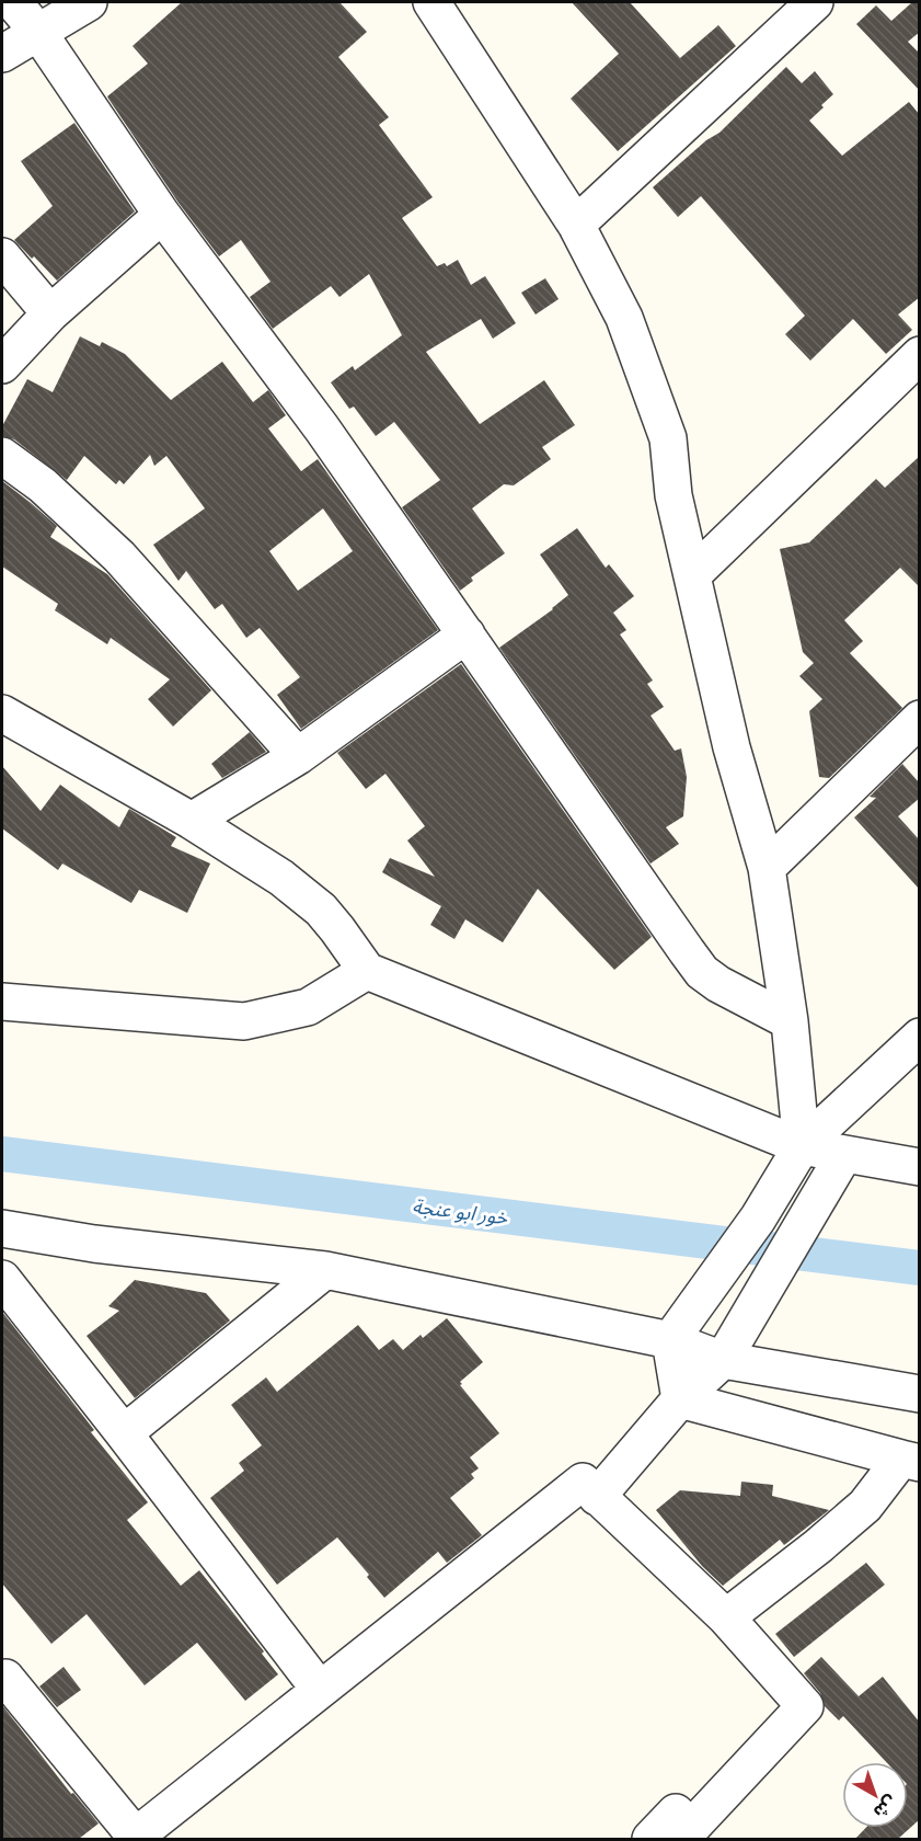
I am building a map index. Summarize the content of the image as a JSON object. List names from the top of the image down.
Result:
{
  "water": ["خور ابو عنجة"],
  "north": "bottom right"
}
